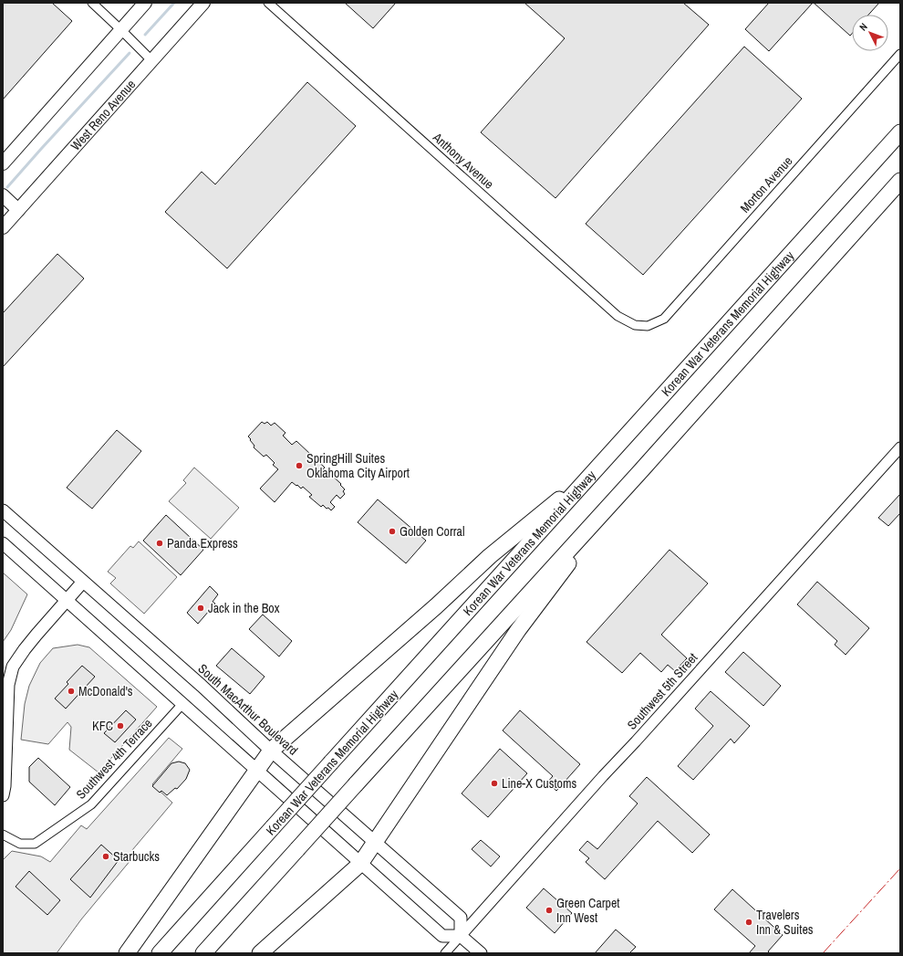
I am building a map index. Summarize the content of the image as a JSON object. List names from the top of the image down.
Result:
{
  "streets": {
    "highway": ["Korean War Veterans Memorial Highway"],
    "main road": ["West Reno Avenue", "South MacArthur Boulevard"],
    "street": [
      "Anthony Avenue",
      "Morton Avenue",
      "Southwest 5th Street",
      "Southwest 4th Terrace"
    ]
  },
  "crossings": [
    ["Anthony Avenue", "Morton Avenue"],
    ["Southwest 5th Street", "South MacArthur Boulevard"]
  ],
  "places": [
    "SpringHill Suites Oklahoma City Airport",
    "Golden Corral",
    "Panda Express",
    "Jack in the Box",
    "McDonald's",
    "KFC",
    "Line-X Customs",
    "Starbucks",
    "Green Carpet Inn West",
    "Travelers Inn & Suites"
  ],
  "north": "top left"
}
